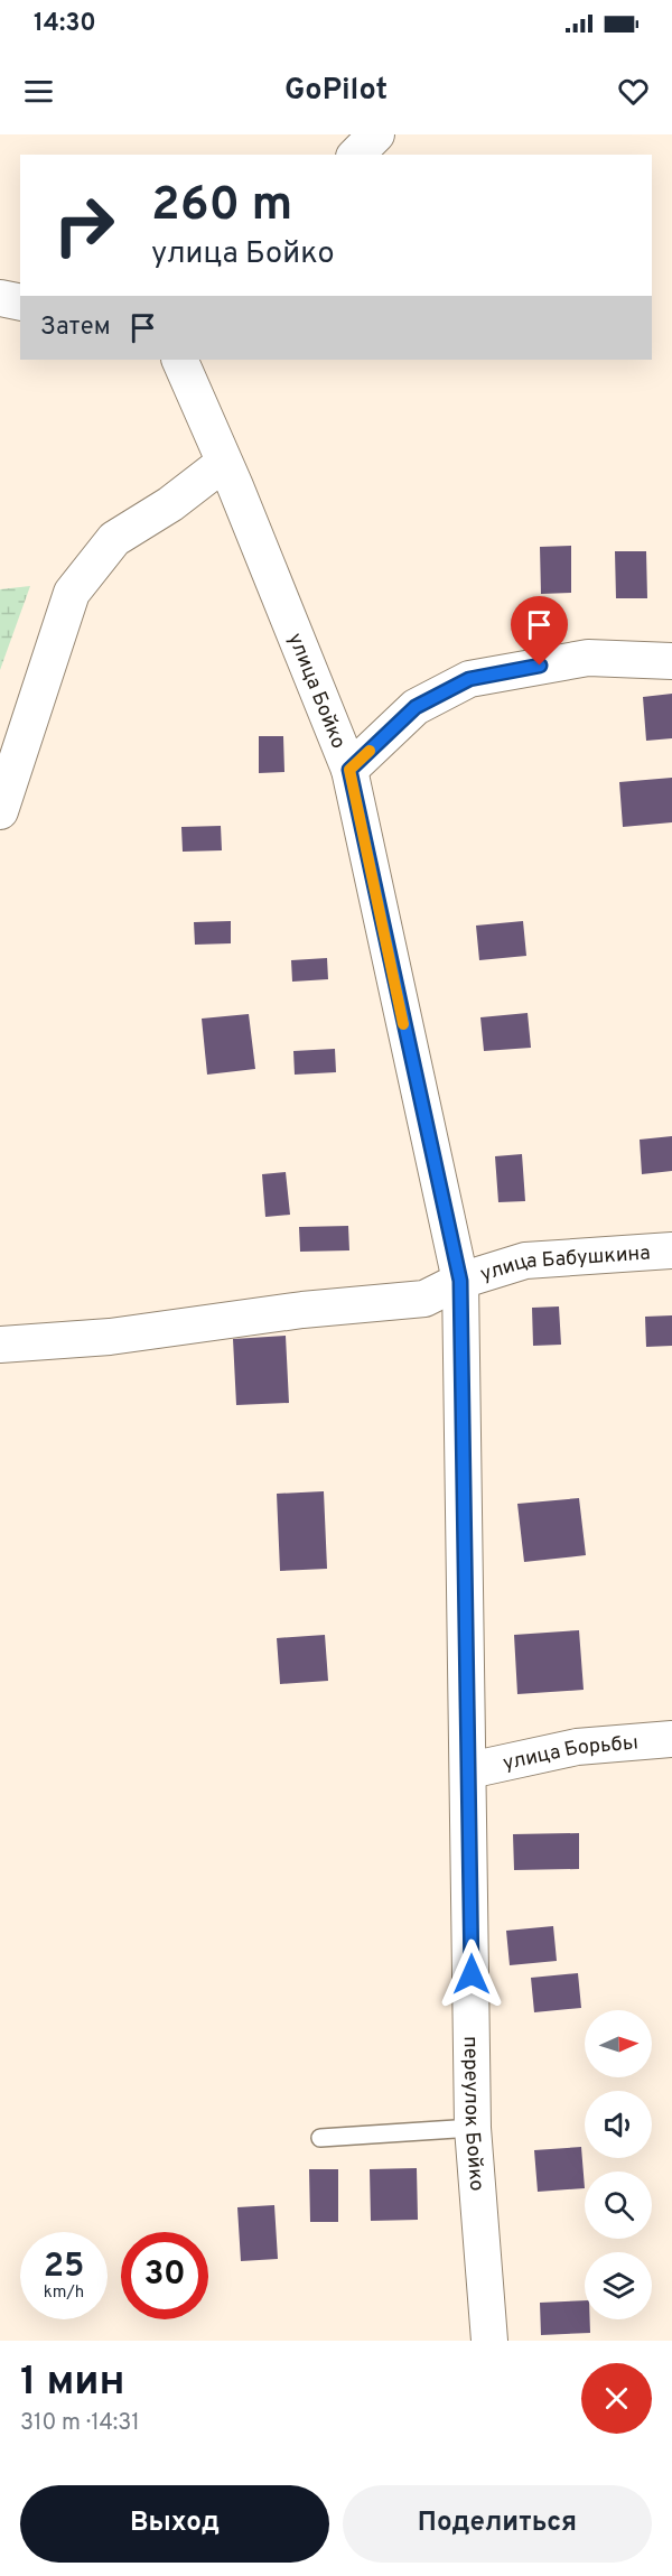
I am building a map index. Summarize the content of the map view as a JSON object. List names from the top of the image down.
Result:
{
  "streets": {
    "street": [
      "улица Бойко",
      "улица Бабушкина",
      "улица Борьбы",
      "переулок Бойко"
    ]
  },
  "crossings": [
    ["улица Бойко", "переулок Бойко"],
    ["улица Бабушкина", "переулок Бойко"],
    ["улица Борьбы", "переулок Бойко"]
  ],
  "north": "right",
  "page": {
    "status": "14:30",
    "header": "GoPilot",
    "turn": ["260 m", "улица Бойко"],
    "then": "Затем",
    "speed": "25 km/h",
    "limit": "30",
    "heading": ["1 мин", "310 m · 14:31"],
    "buttons": ["Выход", "Поделиться"]
  }
}
